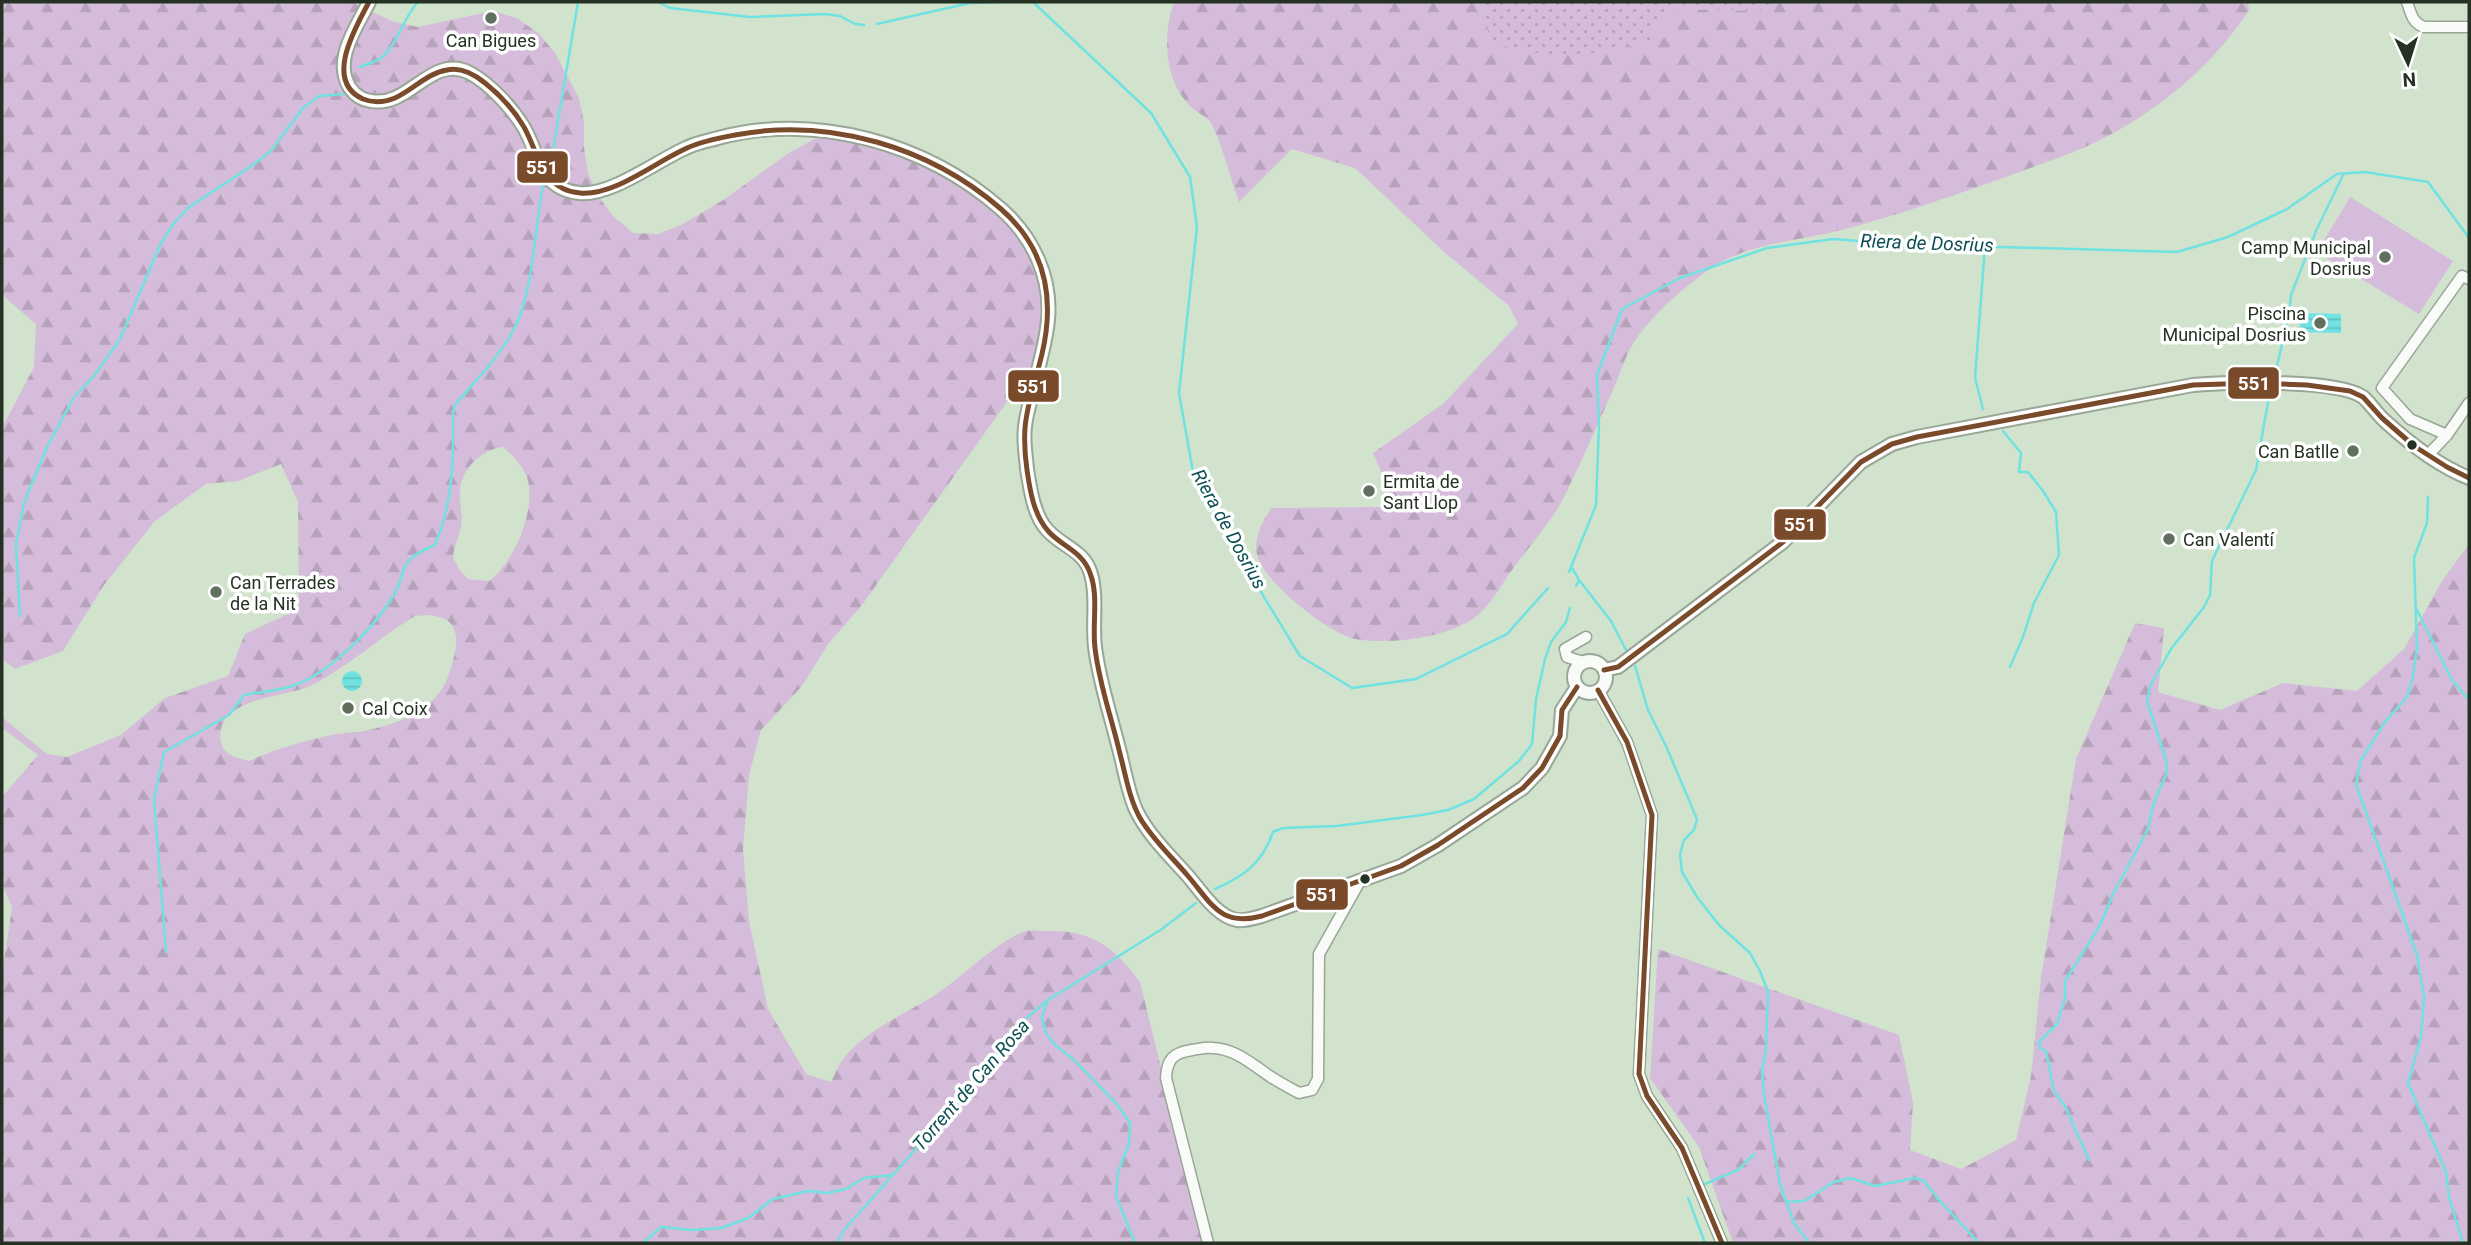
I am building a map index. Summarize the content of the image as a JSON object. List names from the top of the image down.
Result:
{
  "water": ["Riera de Dosrius", "Torrent de Can Rosa"],
  "places": [
    "Can Bigues",
    "Camp Municipal Dosrius",
    "Piscina Municipal Dosrius",
    "Can Batlle",
    "Ermita de Sant Llop",
    "Can Valentí",
    "Can Terrades de la Nit",
    "Cal Coix"
  ],
  "lines": ["transit line 551"],
  "north": "bottom"
}
